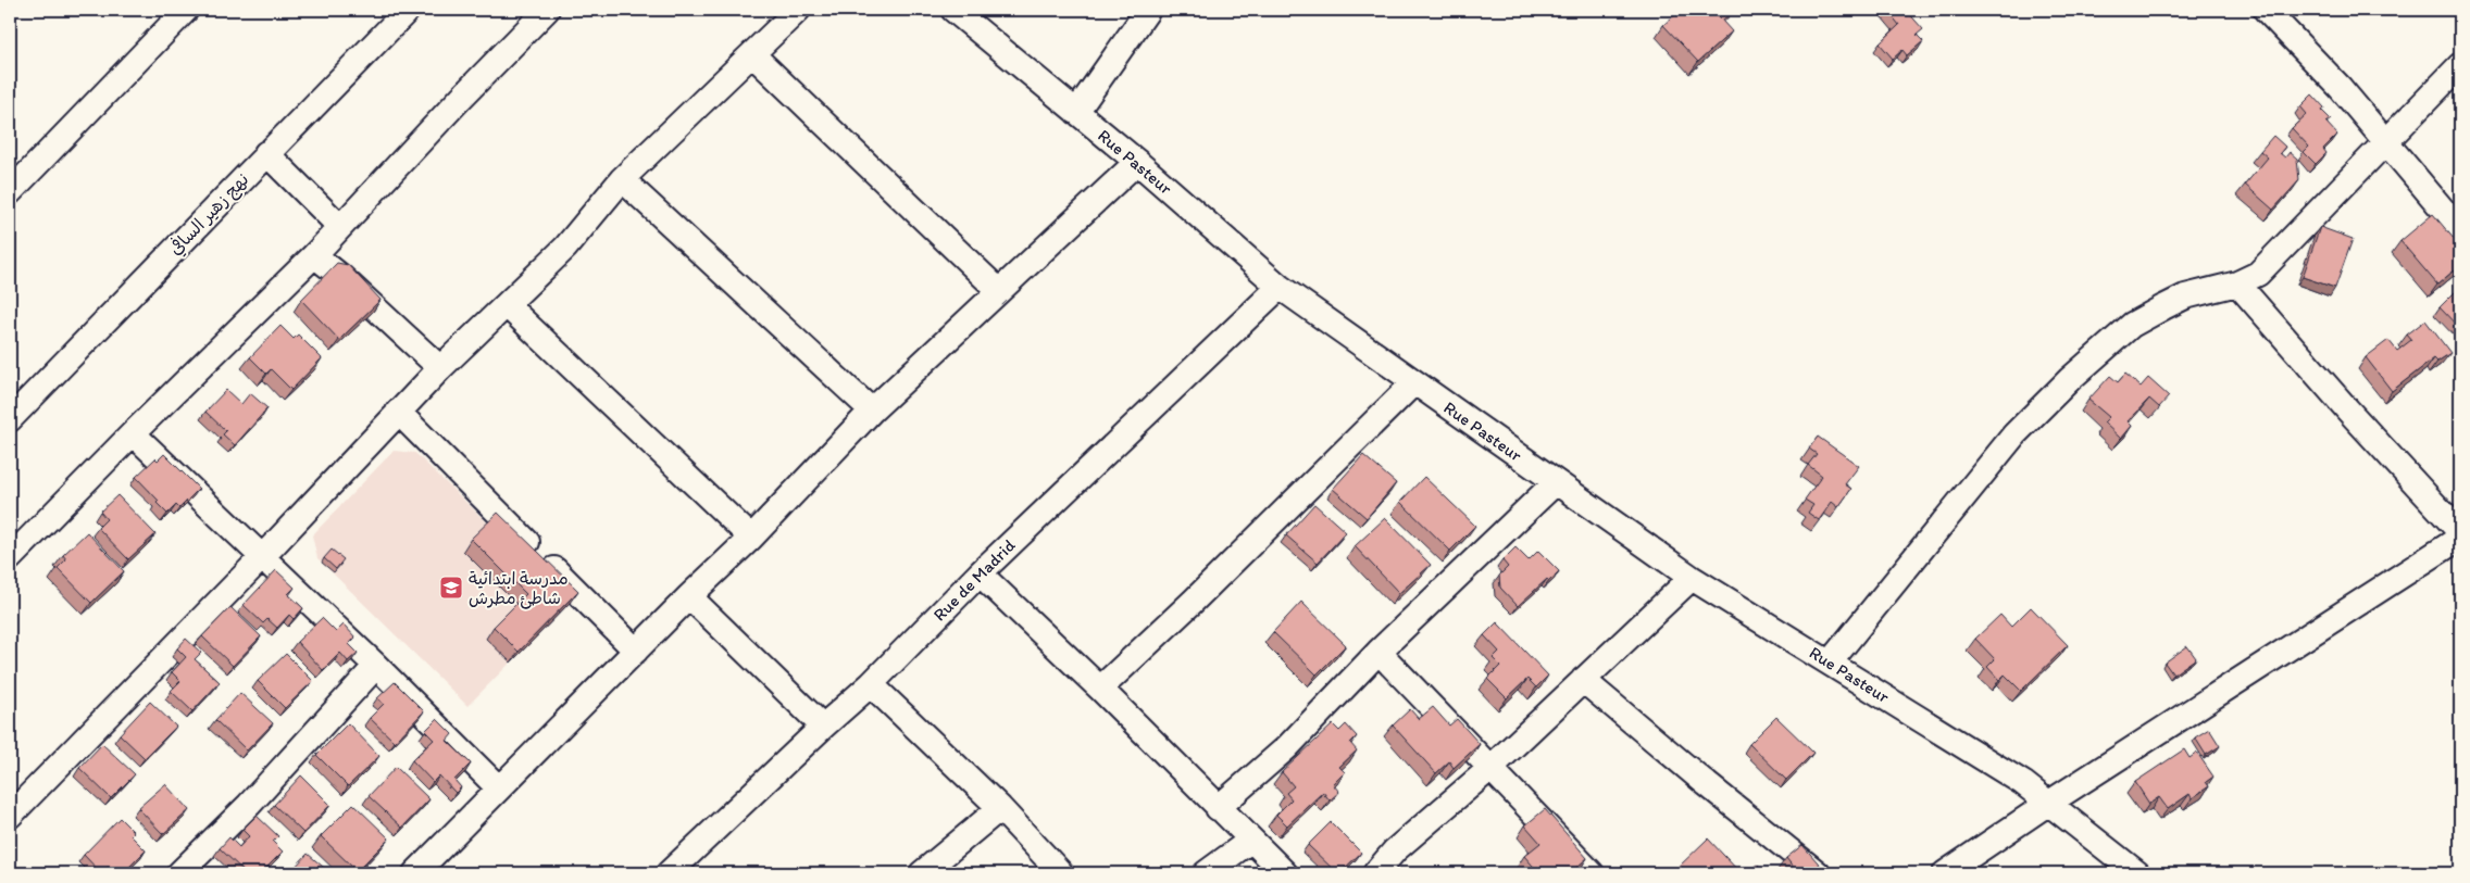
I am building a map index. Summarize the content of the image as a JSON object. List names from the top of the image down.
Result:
{
  "streets": {
    "street": ["Rue Pasteur", "نهج زهير السافي", "Rue de Madrid"]
  },
  "crossings": [
    ["Rue Pasteur", "Rue de Madrid"]
  ],
  "places": {
    "school or university": ["مدرسة ابتدائية شاطئ مطرش"]
  }
}
